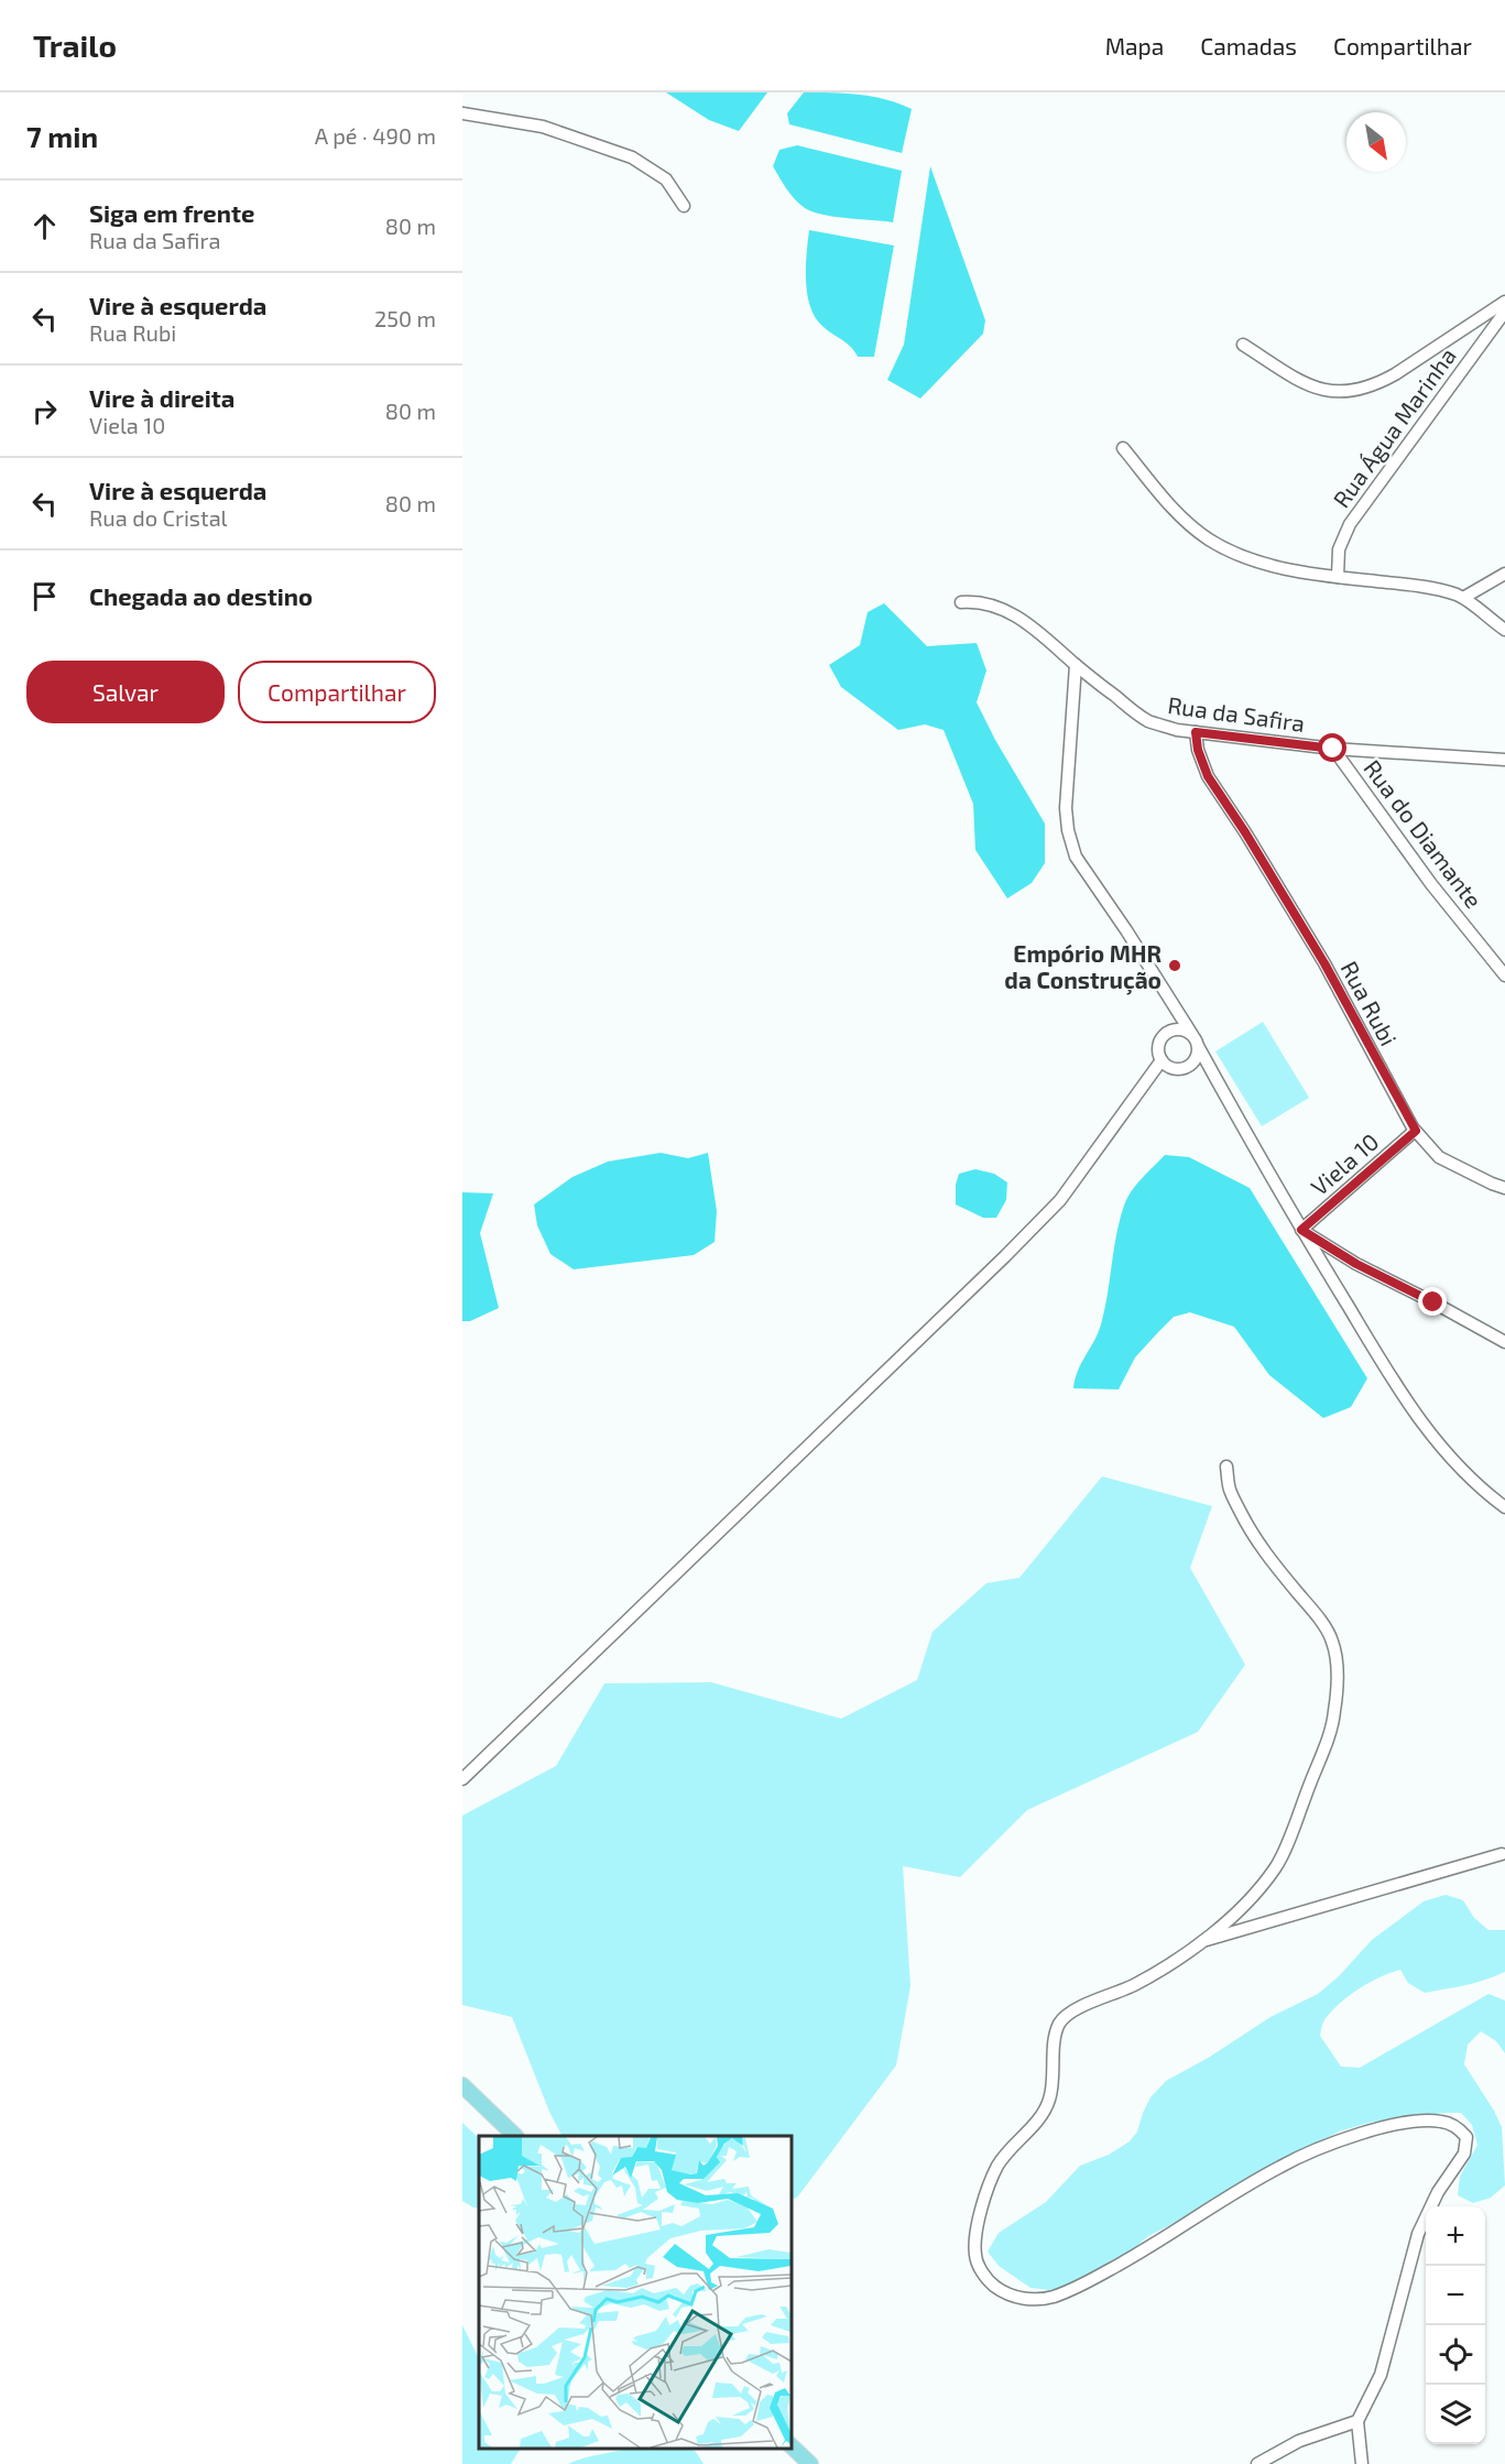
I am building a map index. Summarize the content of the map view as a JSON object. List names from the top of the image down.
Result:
{
  "streets": {
    "street": [
      "Rua Água Marinha",
      "Rua da Safira",
      "Rua do Diamante",
      "Rua Rubi",
      "Viela 10"
    ]
  },
  "crossings": [
    ["Rua da Safira", "Rua do Diamante"],
    ["Rua da Safira", "Rua Rubi"],
    ["Rua Rubi", "Viela 10"]
  ],
  "places": ["Empório MHR da Construção"],
  "north": "bottom right",
  "page": {
    "header": "Trailo",
    "nav": ["Mapa", "Camadas", "Compartilhar"],
    "heading": ["7 min", "A pé · 490 m"],
    "list": [
      ["Siga em frente", "Rua da Safira", "80 m"],
      ["Vire à esquerda", "Rua Rubi", "250 m"],
      ["Vire à direita", "Viela 10", "80 m"],
      ["Vire à esquerda", "Rua do Cristal", "80 m"],
      "Chegada ao destino"
    ],
    "buttons": ["Salvar", "Compartilhar"],
    "map_buttons": ["+", "−"]
  }
}
